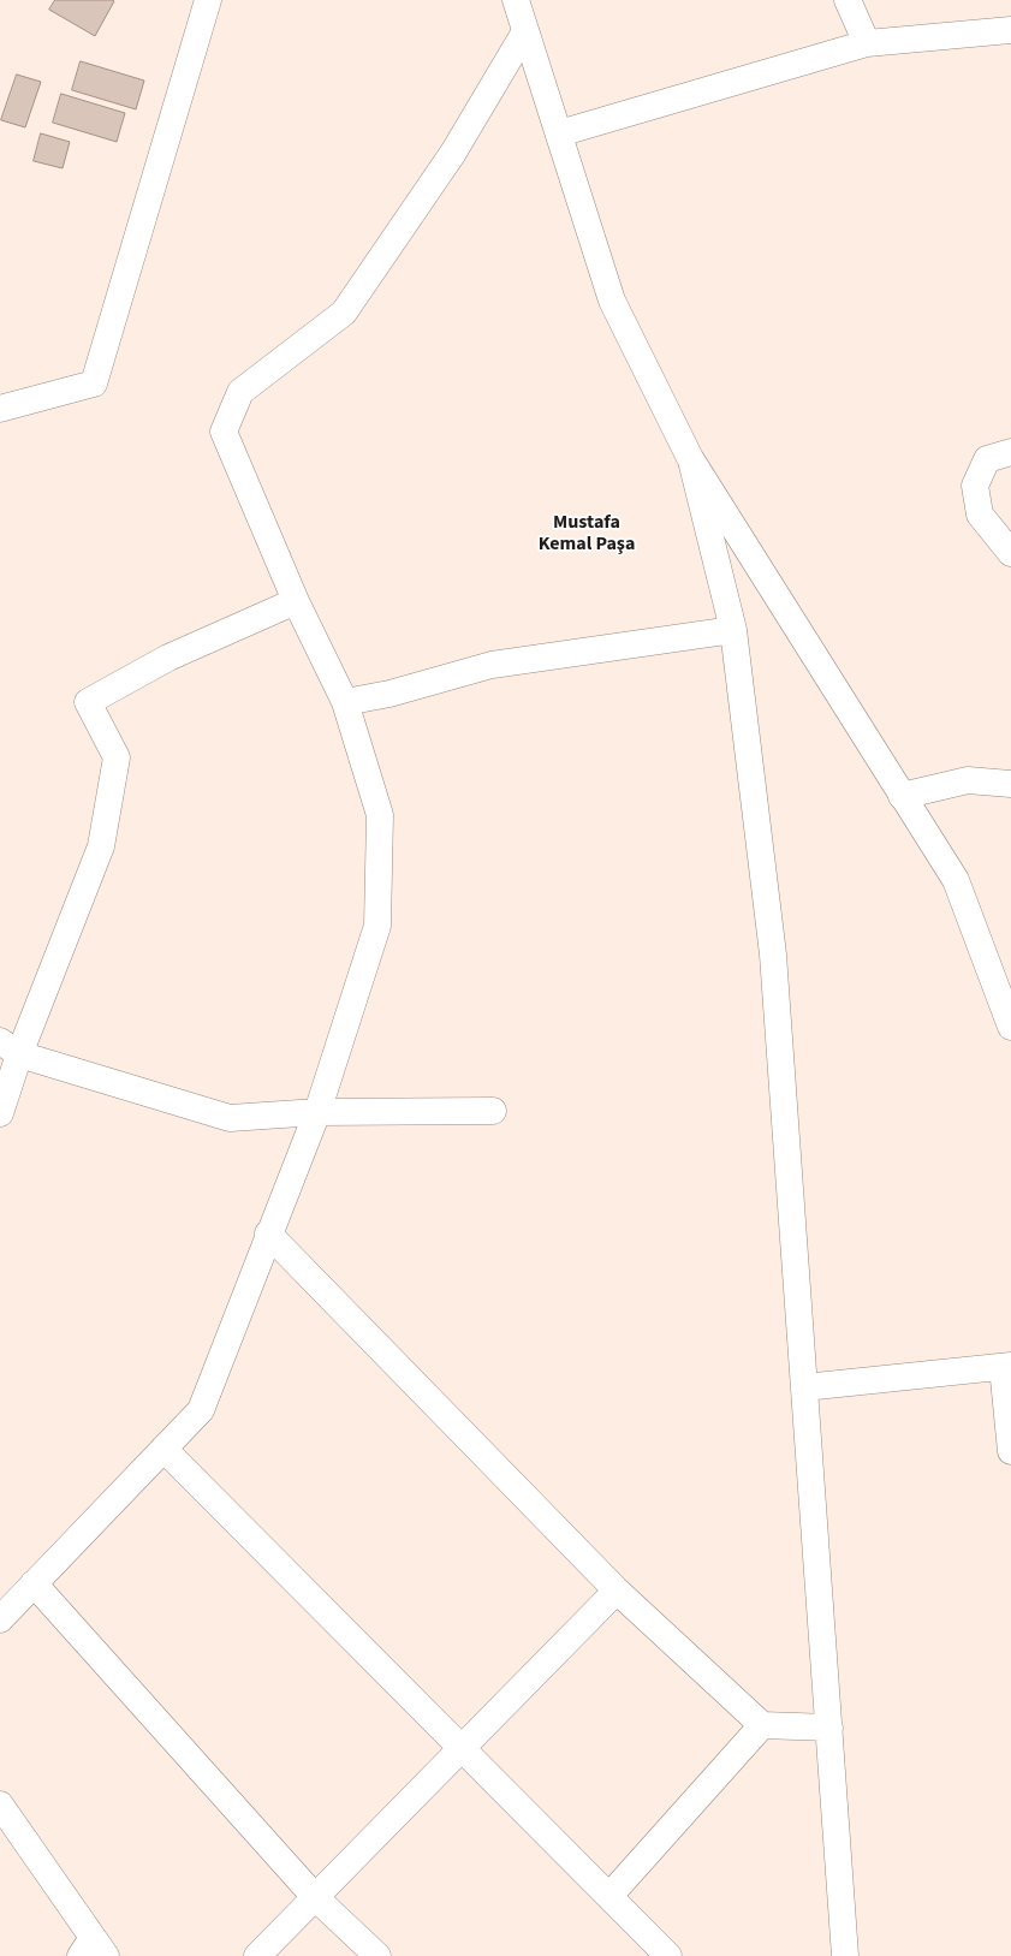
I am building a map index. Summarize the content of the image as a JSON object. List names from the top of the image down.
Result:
{
  "districts": ["Mustafa Kemal Paşa"]
}
